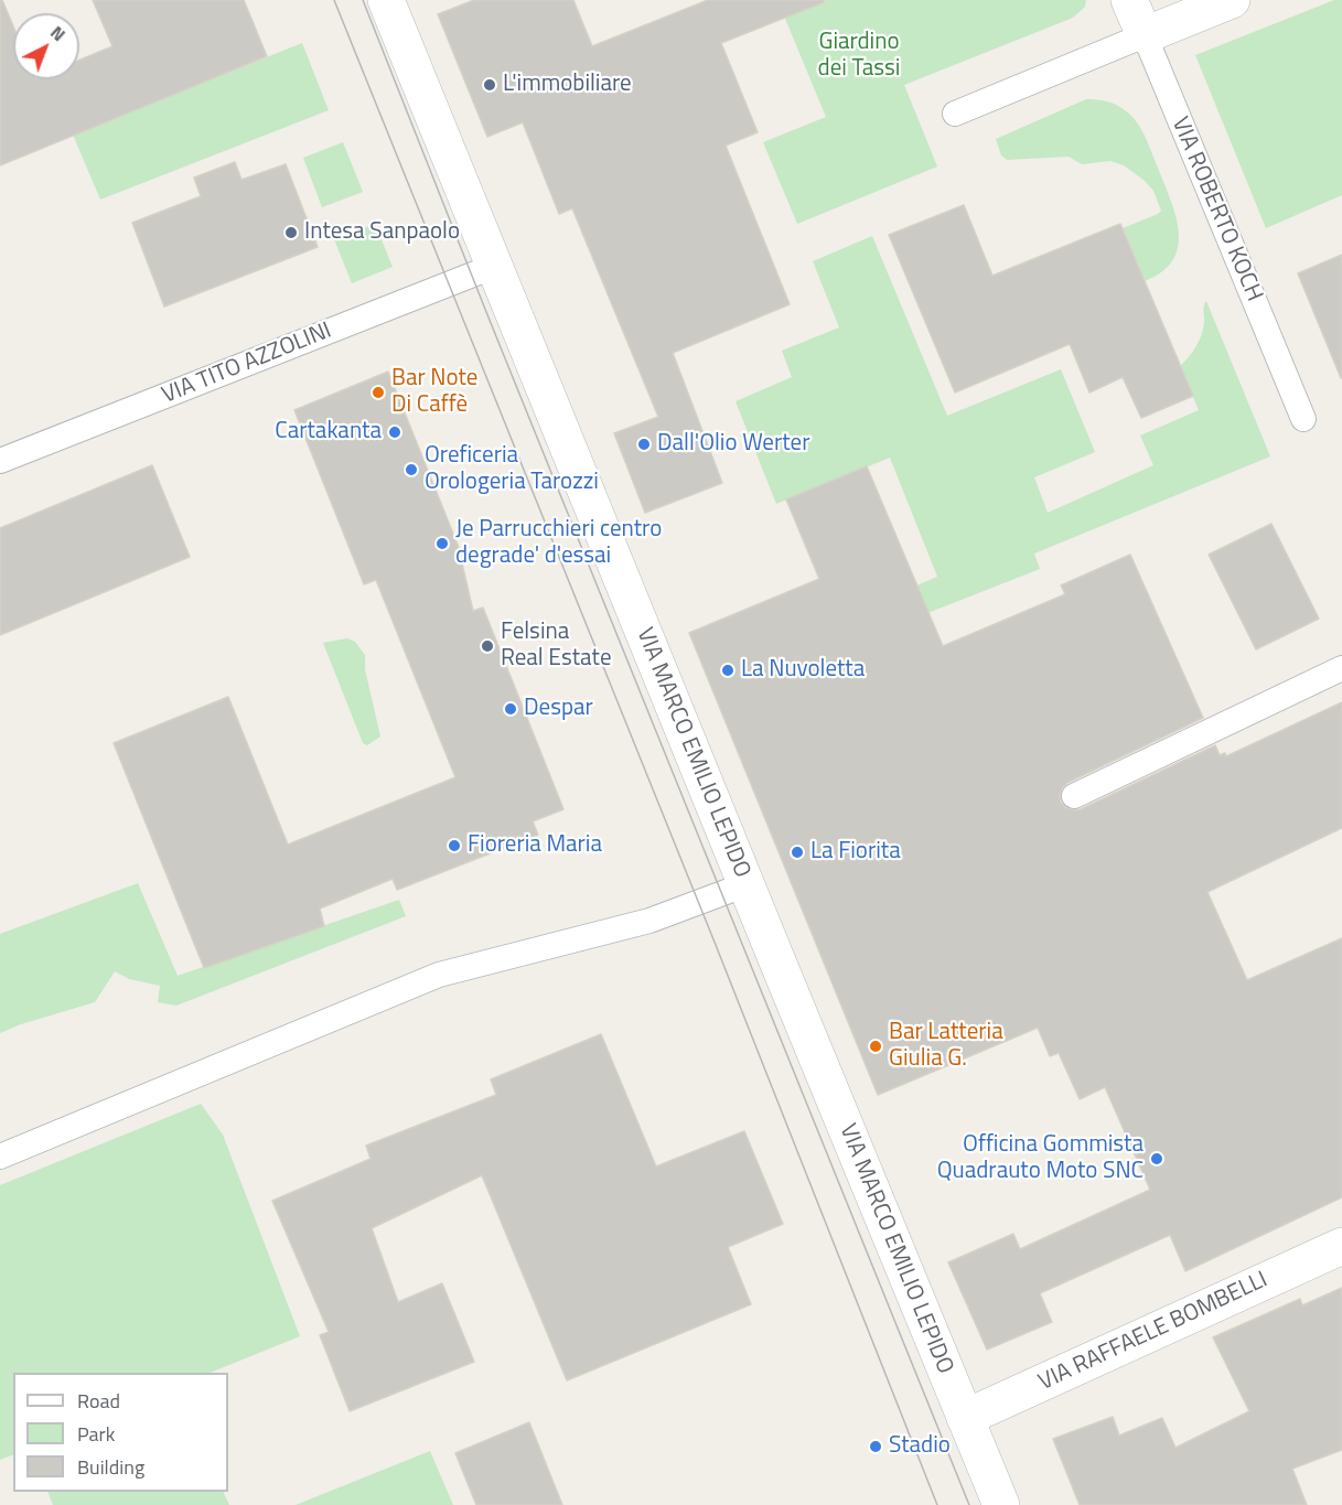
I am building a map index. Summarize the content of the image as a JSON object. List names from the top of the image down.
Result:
{
  "streets": {
    "main road": ["VIA ROBERTO KOCH", "VIA MARCO EMILIO LEPIDO", "VIA RAFFAELE BOMBELLI"],
    "lane": ["VIA TITO AZZOLINI"]
  },
  "crossings": [
    ["VIA TITO AZZOLINI", "VIA MARCO EMILIO LEPIDO"],
    ["VIA MARCO EMILIO LEPIDO", "VIA RAFFAELE BOMBELLI"]
  ],
  "parks": ["Giardino dei Tassi"],
  "places": [
    "L'immobiliare",
    "Intesa Sanpaolo",
    "Bar Note Di Caffè",
    "Cartakanta",
    "Dall'Olio Werter",
    "Oreficeria Orologeria Tarozzi",
    "Je Parrucchieri centro degrade' d'essai",
    "Felsina Real Estate",
    "La Nuvoletta",
    "Despar",
    "Fioreria Maria",
    "La Fiorita",
    "Bar Latteria Giulia G.",
    "Officina Gommista Quadrauto Moto SNC",
    "Stadio"
  ],
  "legend": ["Road", "Park", "Building"],
  "north": "top right"
}
